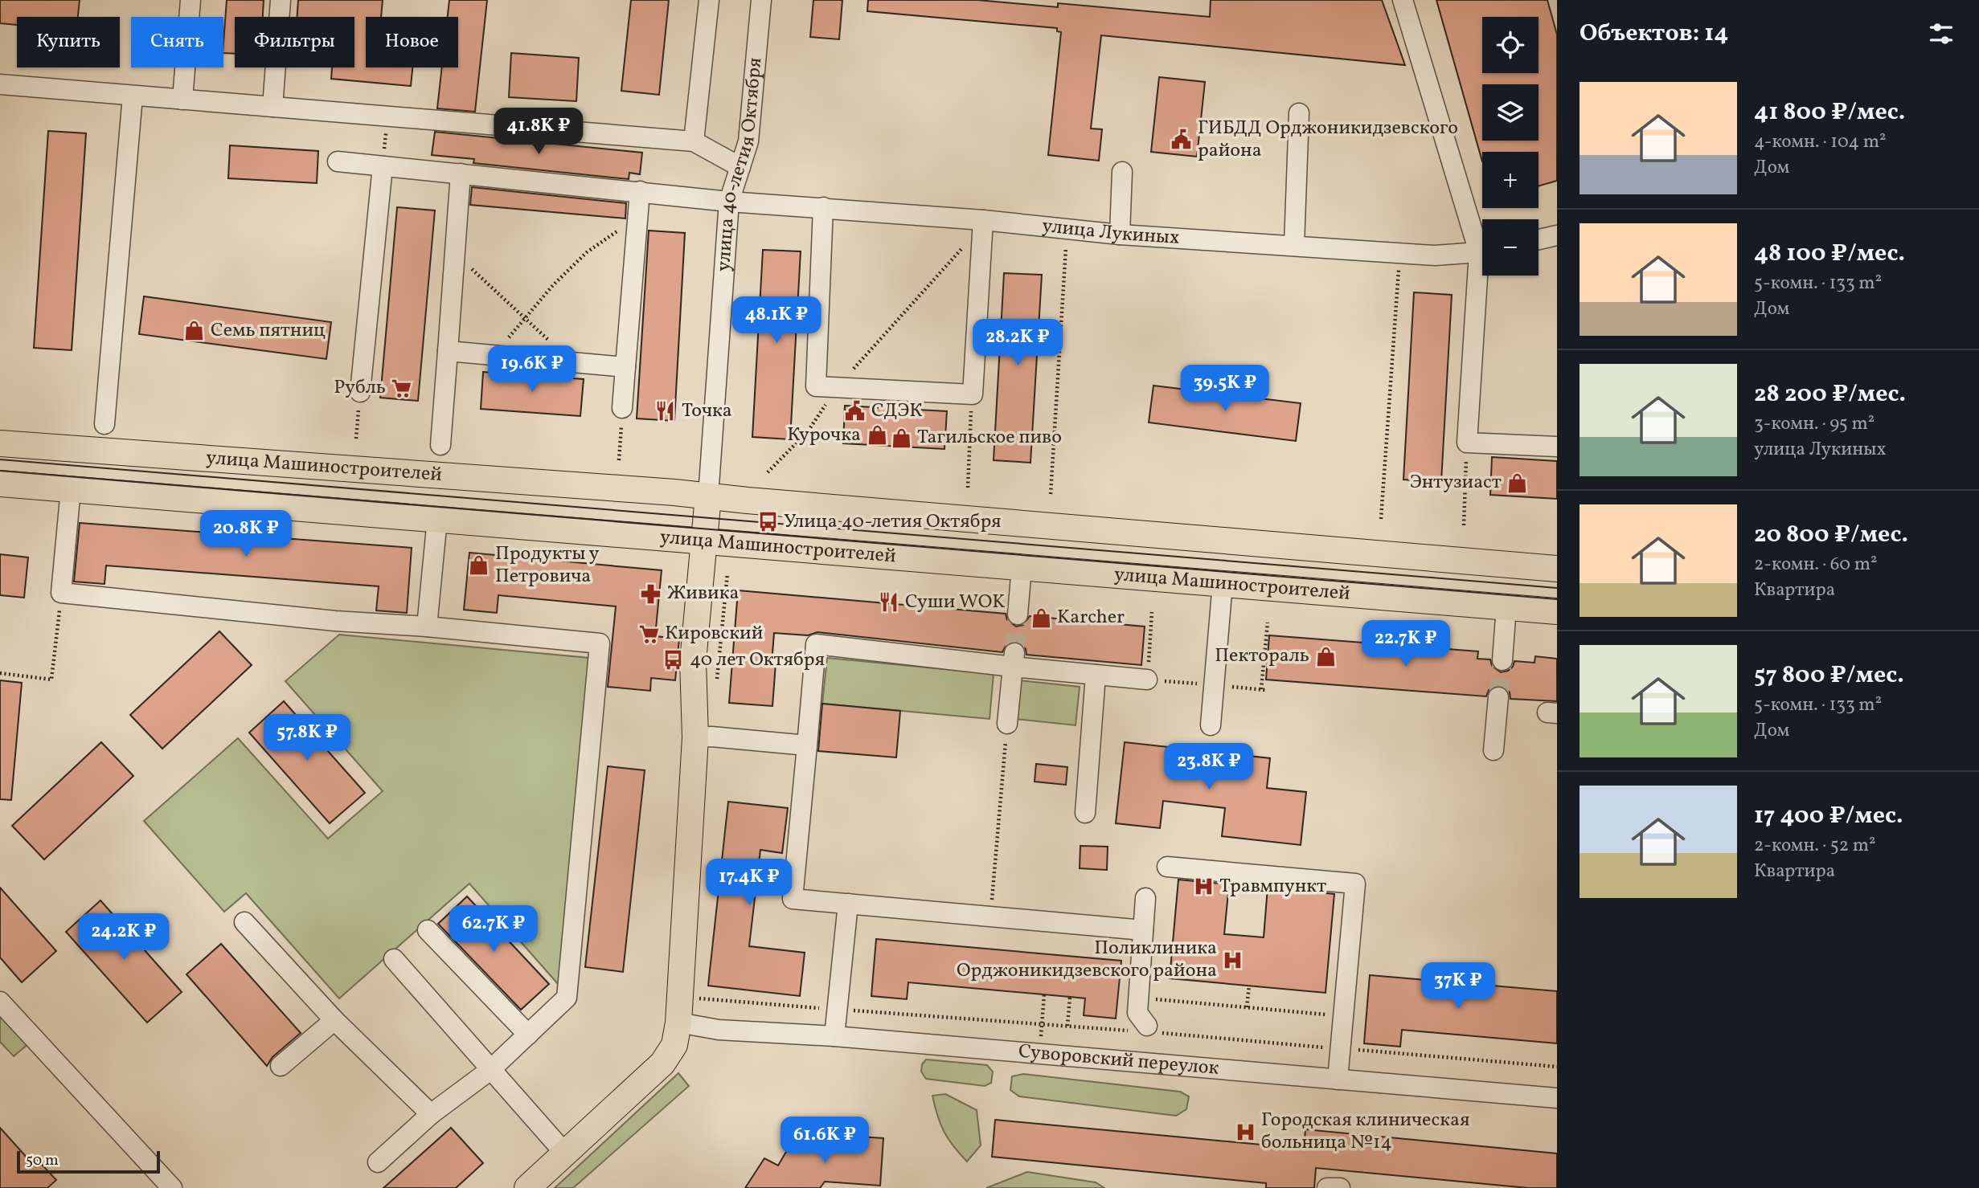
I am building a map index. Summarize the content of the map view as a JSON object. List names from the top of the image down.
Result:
{
  "streets": {
    "main road": ["улица Машиностроителей"],
    "street": ["улица 40-летия Октября", "улица Лукиных", "Суворовский переулок"]
  },
  "crossings": [
    ["улица 40-летия Октября", "улица Лукиных"],
    ["улица 40-летия Октября", "улица Машиностроителей"]
  ],
  "places": {
    "public building": ["ГИБДД Орджоникидзевского района", "СДЭК"],
    "shop": [
      "Семь пятниц",
      "Курочка",
      "Тагильское пиво",
      "Энтузиаст",
      "Продукты у Петровича",
      "Karcher",
      "Пектораль"
    ],
    "supermarket": ["Рубль", "Кировский"],
    "restaurant": ["Точка", "Суши WOK"],
    "bus stop": ["Улица 40-летия Октября", "40 лет Октября"],
    "pharmacy": ["Живика"],
    "hospital": ["Травмпункт", "Поликлиника Орджоникидзевского района", "Городская клиническая больница №14"]
  },
  "scale_bar": "50 m",
  "page": {
    "heading": "Объектов: 14",
    "map_buttons": ["+", "−"],
    "chip": [
      "Купить",
      "Снять",
      "Фильтры",
      "Новое"
    ],
    "list": [
      {
        "name": "41 800 ₽/мес.",
        "note": "4-комн. · 104 m² · Дом"
      },
      {
        "name": "48 100 ₽/мес.",
        "note": "5-комн. · 133 m² · Дом"
      },
      {
        "name": "28 200 ₽/мес.",
        "note": "3-комн. · 95 m² · улица Лукиных"
      },
      {
        "name": "20 800 ₽/мес.",
        "note": "2-комн. · 60 m² · Квартира"
      },
      {
        "name": "57 800 ₽/мес.",
        "note": "5-комн. · 133 m² · Дом"
      },
      {
        "name": "17 400 ₽/мес.",
        "note": "2-комн. · 52 m² · Квартира"
      }
    ],
    "price": [
      "41.8K ₽",
      "48.1K ₽",
      "28.2K ₽",
      "19.6K ₽",
      "39.5K ₽",
      "20.8K ₽",
      "22.7K ₽",
      "57.8K ₽",
      "23.8K ₽",
      "17.4K ₽",
      "62.7K ₽",
      "24.2K ₽",
      "37K ₽",
      "61.6K ₽"
    ],
    "scale": "50 m"
  }
}
